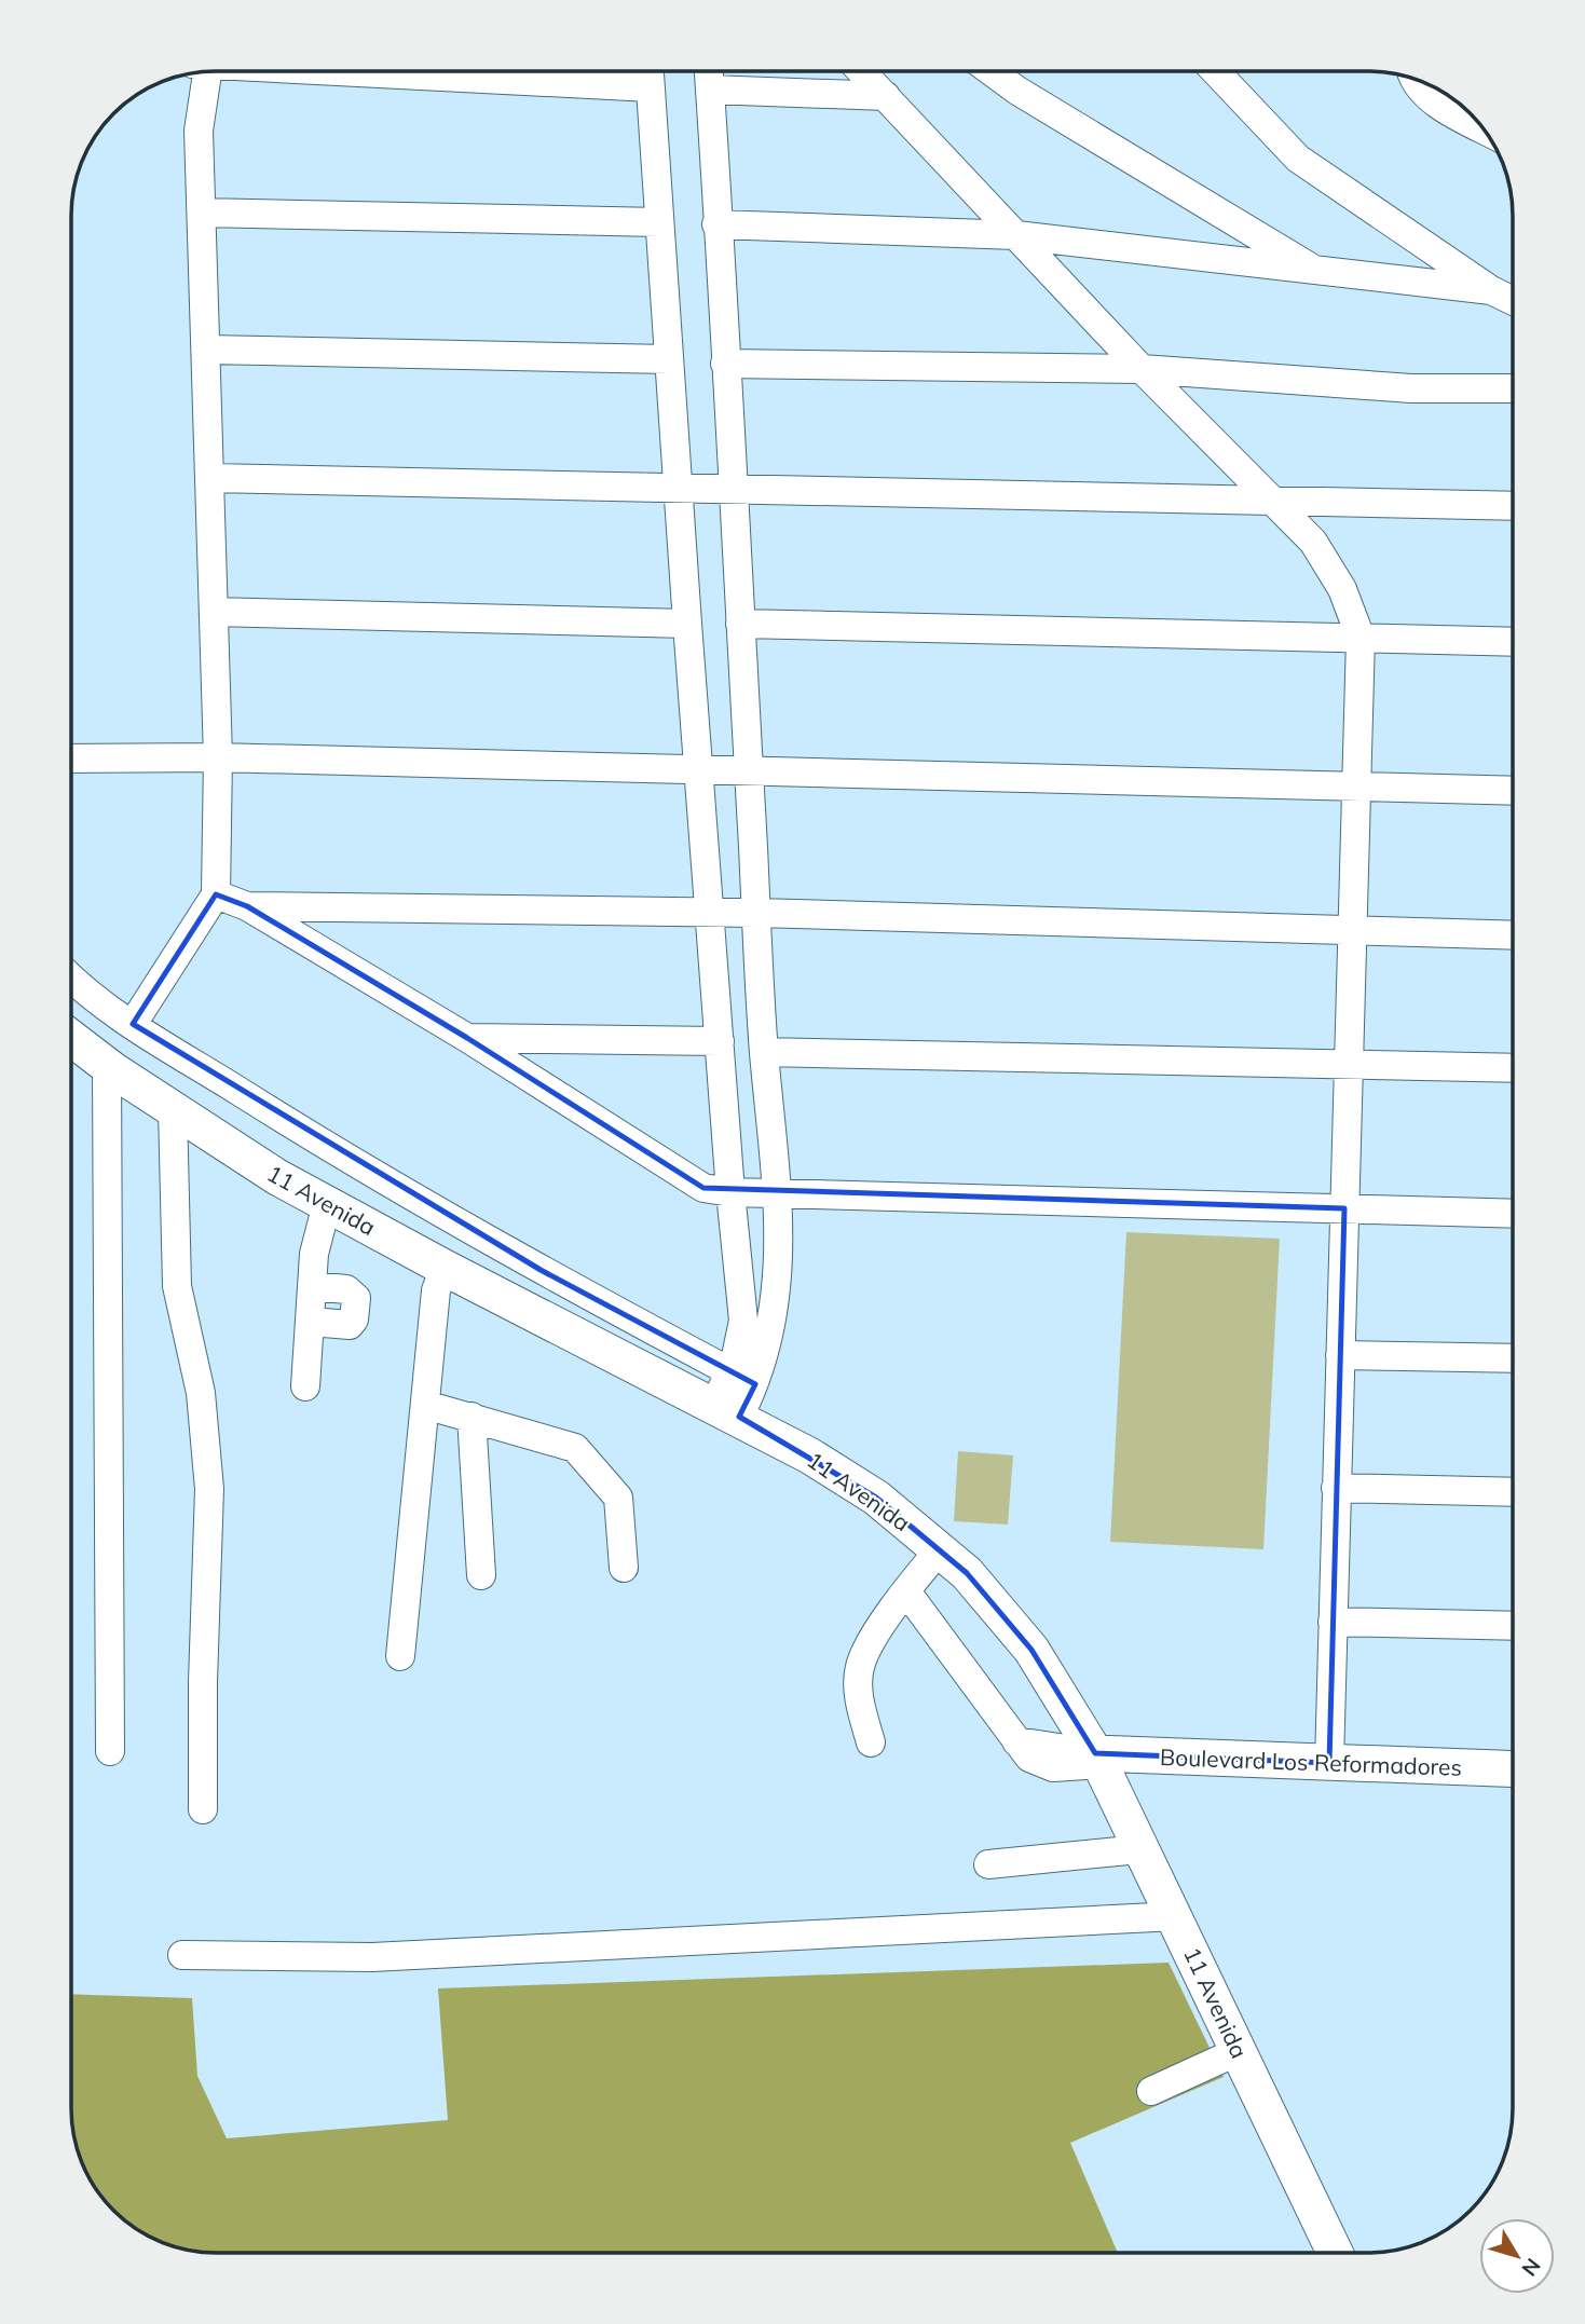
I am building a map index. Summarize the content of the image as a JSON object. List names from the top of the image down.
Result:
{
  "streets": {
    "main road": ["11 Avenida", "Boulevard Los Reformadores"]
  },
  "crossings": [
    ["11 Avenida", "Boulevard Los Reformadores"]
  ],
  "north": "bottom right"
}
